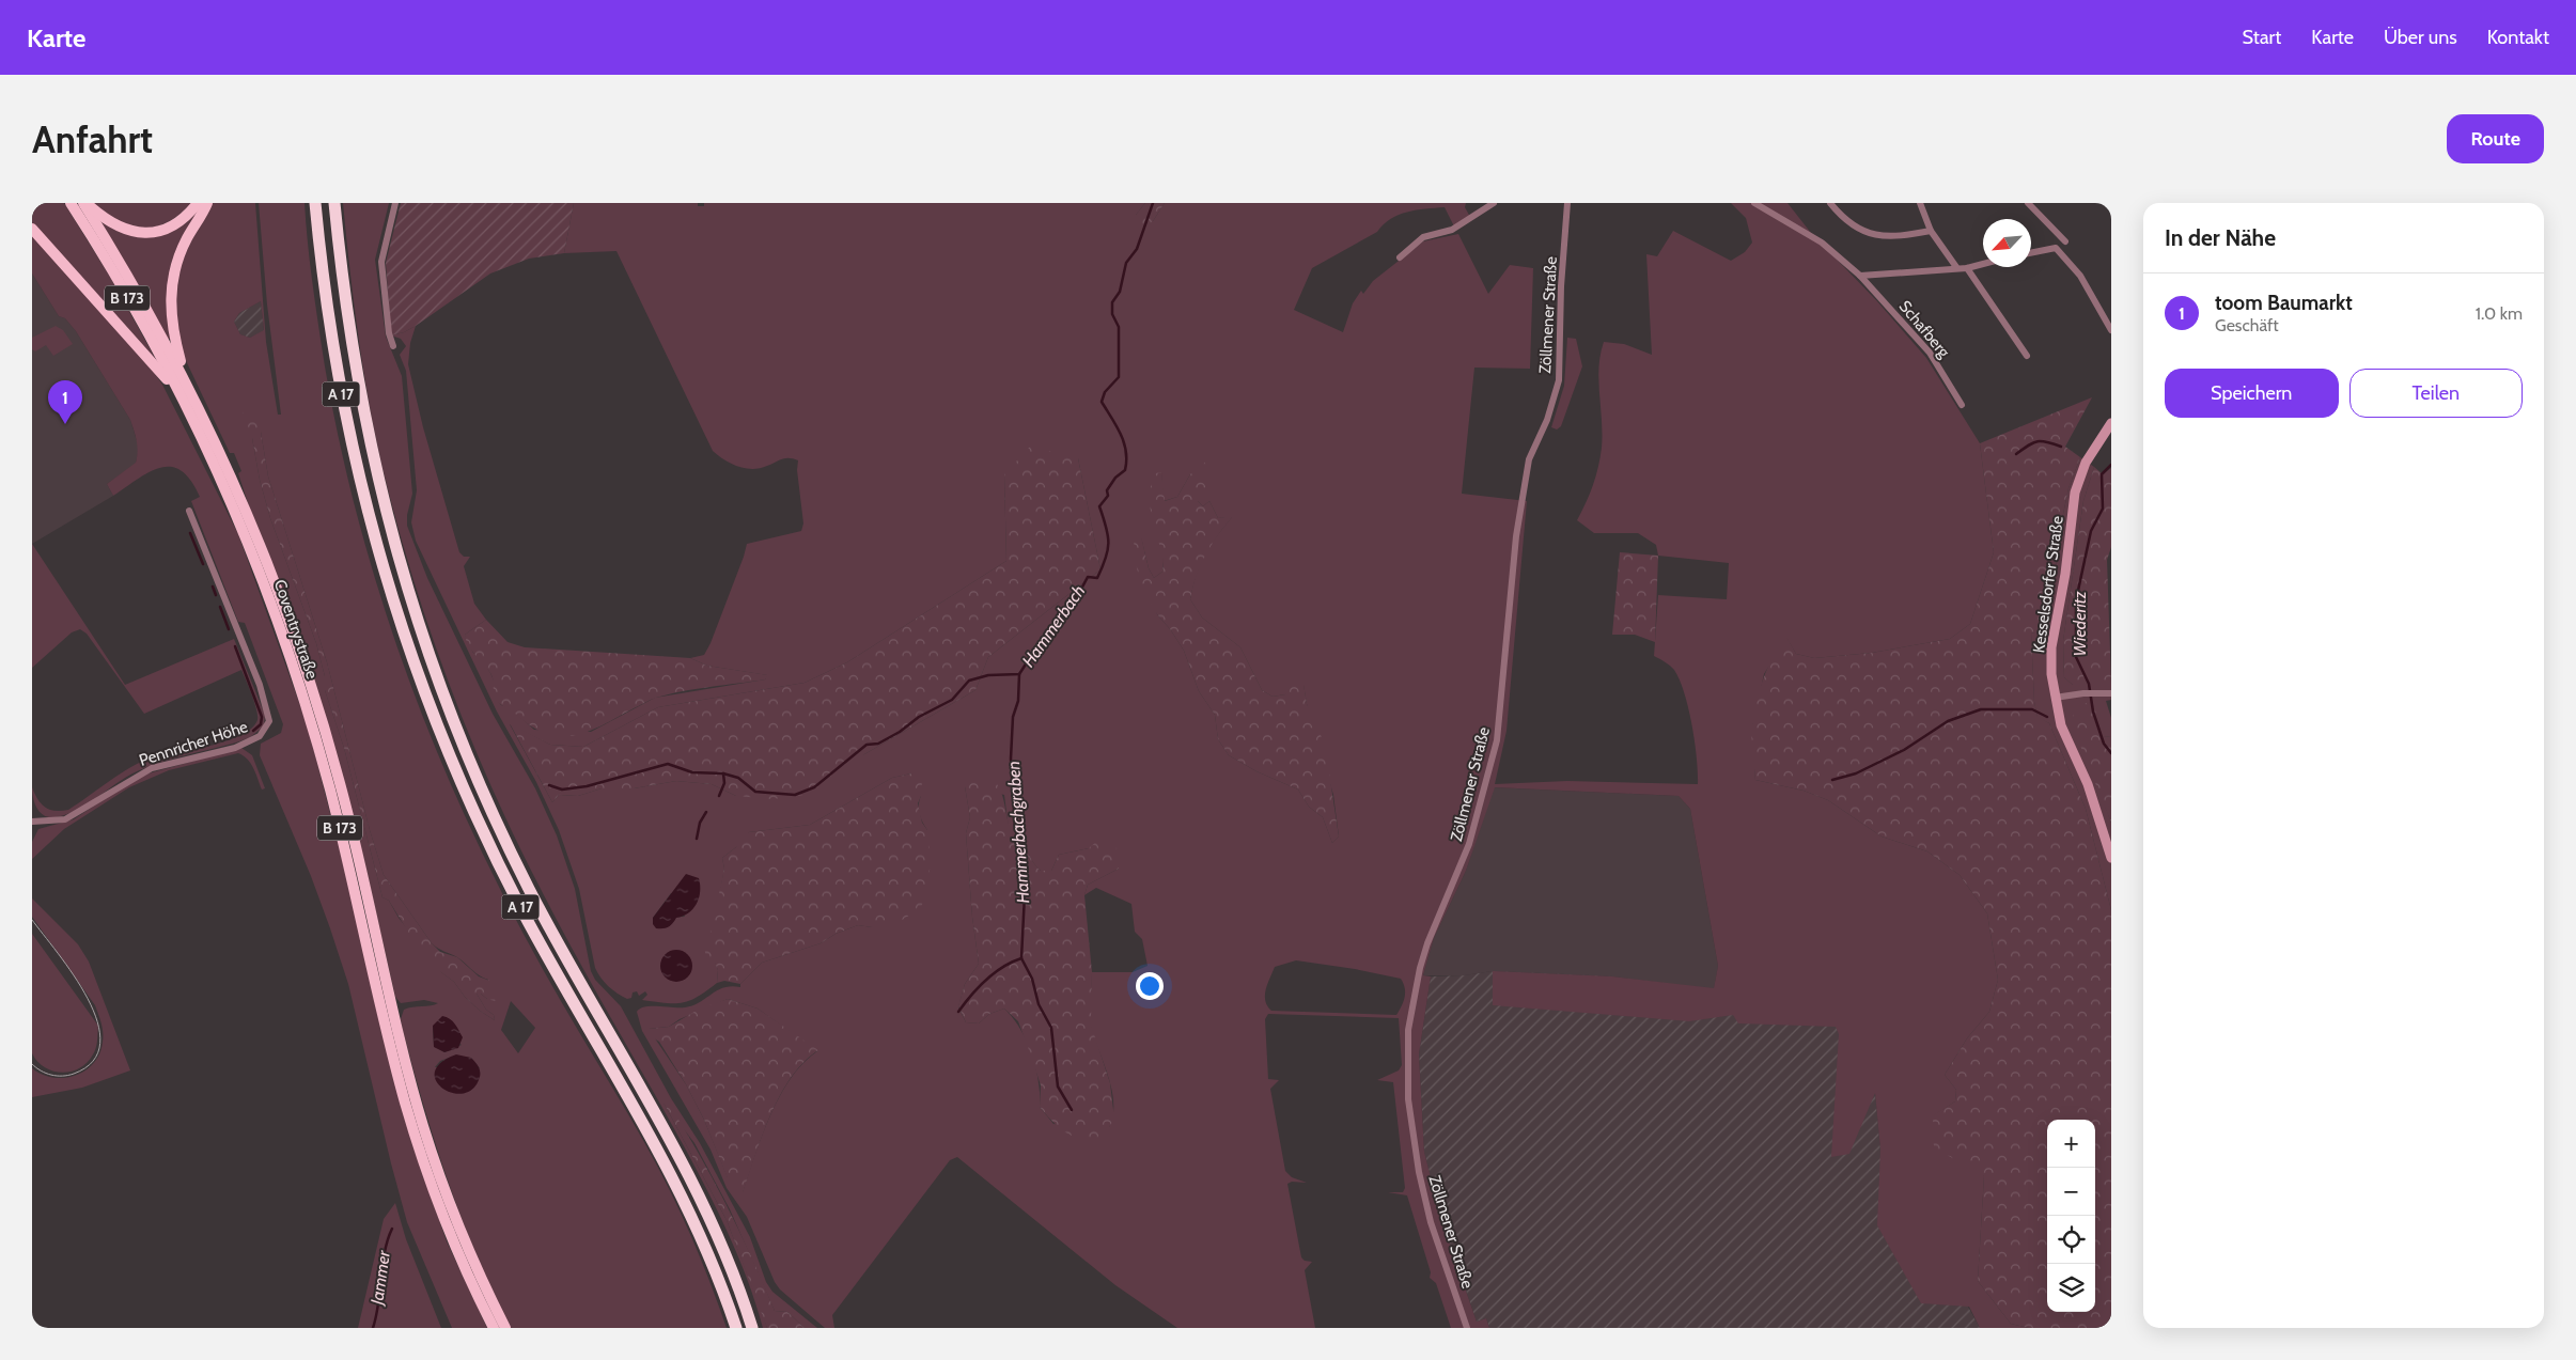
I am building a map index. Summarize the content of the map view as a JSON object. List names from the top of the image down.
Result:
{
  "streets": {
    "highway": ["B 173", "A 17", "Coventrystraße"],
    "main road": ["Kesselsdorfer Straße"],
    "street": ["Zöllmener Straße", "Schafberg", "Pennricher Höhe"]
  },
  "water": [
    "Wiederitz",
    "Hammerbach",
    "Hammerbachgraben",
    "Jammer"
  ],
  "north": "bottom left",
  "page": {
    "header": "Karte",
    "nav": [
      "Start",
      "Karte",
      "Über uns",
      "Kontakt"
    ],
    "buttons": [
      "Route",
      ["Speichern", "Teilen"]
    ],
    "title": "Anfahrt",
    "heading": "In der Nähe",
    "list": [
      {
        "mark": "1",
        "name": "toom Baumarkt",
        "note": "Geschäft",
        "value": "1.0 km"
      }
    ],
    "pins": "1",
    "map_buttons": ["+", "−"]
  }
}
